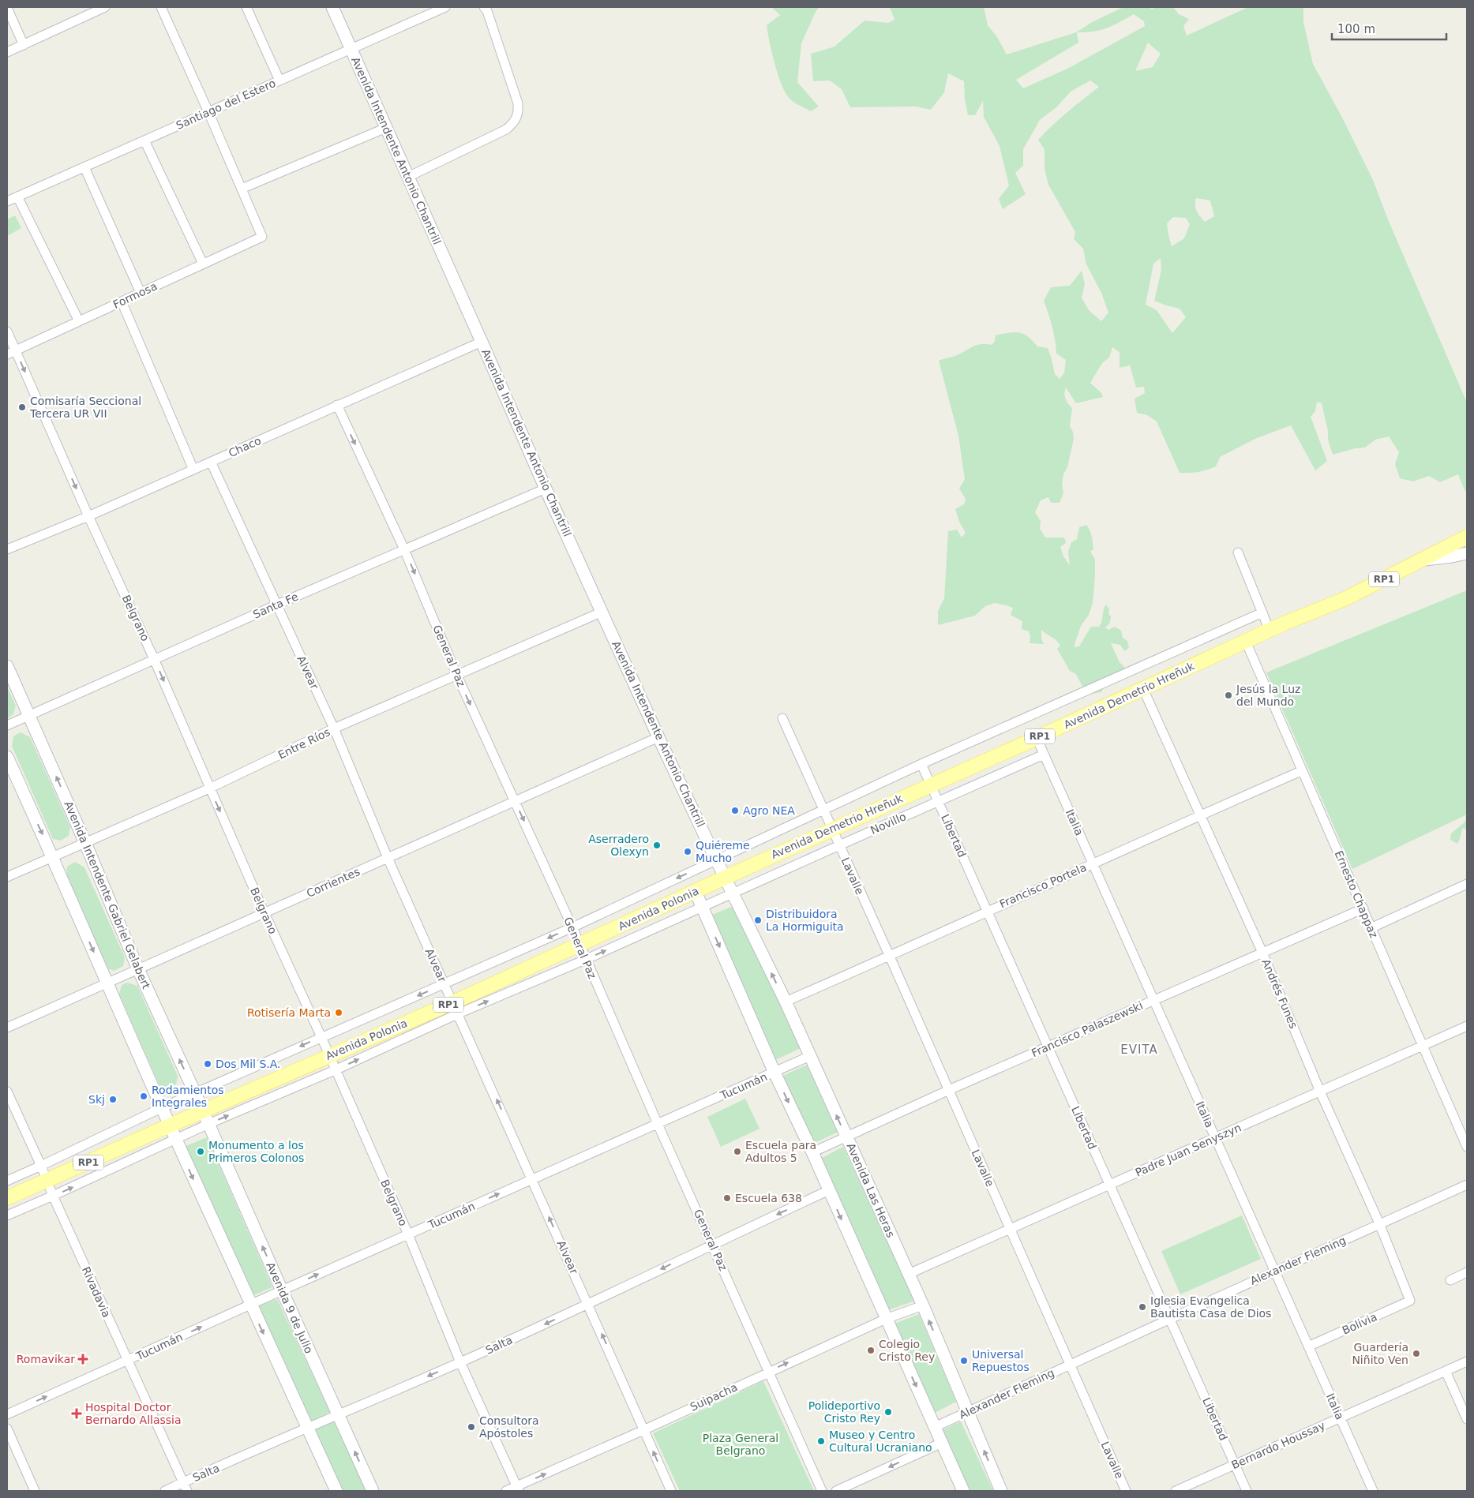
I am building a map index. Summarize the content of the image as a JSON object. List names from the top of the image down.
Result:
{
  "streets": {
    "main road": [
      "Avenida Intendente Antonio Chantrill",
      "RP1",
      "Avenida Demetrio Hreñuk",
      "Avenida Intendente Gabriel Gelabert",
      "Avenida Polonia",
      "Avenida Las Heras",
      "Avenida 9 de Julio"
    ],
    "street": [
      "Santiago del Estero",
      "Formosa",
      "Chaco",
      "Santa Fe",
      "Belgrano",
      "General Paz",
      "Alvear",
      "Entre Ríos",
      "Italia",
      "Novillo",
      "Libertad",
      "Lavalle",
      "Corrientes",
      "Francisco Portela",
      "Ernesto Chappaz",
      "Andrés Funes",
      "Francisco Palaszewski",
      "Tucumán",
      "Padre Juan Senyszyn",
      "Alexander Fleming",
      "Rivadavia",
      "Bolivia",
      "Salta",
      "Suipacha",
      "Bernardo Houssay"
    ]
  },
  "crossings": [
    ["Santiago del Estero", "Avenida Intendente Antonio Chantrill"],
    ["Avenida Intendente Antonio Chantrill", "Chaco"],
    ["Avenida Intendente Antonio Chantrill", "Santa Fe"],
    ["Avenida Intendente Antonio Chantrill", "Avenida Demetrio Hreñuk"],
    ["Avenida Intendente Antonio Chantrill", "Entre Ríos"],
    ["Avenida Intendente Antonio Chantrill", "Novillo"],
    ["Avenida Intendente Antonio Chantrill", "Corrientes"],
    ["Avenida Intendente Antonio Chantrill", "Avenida Polonia"],
    ["Avenida Intendente Antonio Chantrill", "Avenida Las Heras"],
    ["Formosa", "Belgrano"],
    ["Chaco", "Belgrano"],
    ["Chaco", "General Paz"],
    ["Chaco", "Alvear"],
    ["RP1", "Avenida Demetrio Hreñuk"],
    ["Santa Fe", "Belgrano"],
    ["Santa Fe", "General Paz"],
    ["Santa Fe", "Alvear"],
    ["Santa Fe", "Avenida Intendente Gabriel Gelabert"],
    ["Belgrano", "Avenida Demetrio Hreñuk"],
    ["Belgrano", "Entre Ríos"],
    ["Belgrano", "Corrientes"],
    ["Belgrano", "Avenida Polonia"],
    ["Belgrano", "Tucumán"],
    ["Belgrano", "Salta"],
    ["Belgrano", "Suipacha"],
    ["General Paz", "Avenida Demetrio Hreñuk"],
    ["General Paz", "Entre Ríos"],
    ["General Paz", "Corrientes"],
    ["General Paz", "Avenida Polonia"],
    ["General Paz", "Tucumán"],
    ["General Paz", "Salta"],
    ["General Paz", "Suipacha"],
    ["Alvear", "Avenida Demetrio Hreñuk"],
    ["Alvear", "Entre Ríos"],
    ["Alvear", "Corrientes"],
    ["Alvear", "Avenida Polonia"],
    ["Alvear", "Tucumán"],
    ["Alvear", "Salta"],
    ["Alvear", "Suipacha"],
    ["Avenida Demetrio Hreñuk", "Italia"],
    ["Avenida Demetrio Hreñuk", "Libertad"],
    ["Avenida Demetrio Hreñuk", "Lavalle"],
    ["Avenida Demetrio Hreñuk", "Ernesto Chappaz"],
    ["Avenida Demetrio Hreñuk", "Avenida Intendente Gabriel Gelabert"],
    ["Avenida Demetrio Hreñuk", "Avenida Polonia"],
    ["Avenida Demetrio Hreñuk", "Andrés Funes"],
    ["Avenida Demetrio Hreñuk", "Rivadavia"],
    ["Entre Ríos", "Avenida Intendente Gabriel Gelabert"],
    ["Italia", "Novillo"],
    ["Italia", "Francisco Portela"],
    ["Italia", "Francisco Palaszewski"],
    ["Italia", "Padre Juan Senyszyn"],
    ["Italia", "Alexander Fleming"],
    ["Italia", "Bolivia"],
    ["Italia", "Bernardo Houssay"],
    ["Novillo", "Libertad"],
    ["Novillo", "Lavalle"],
    ["Novillo", "Avenida Polonia"],
    ["Novillo", "Avenida Las Heras"],
    ["Libertad", "Francisco Portela"],
    ["Libertad", "Francisco Palaszewski"],
    ["Libertad", "Padre Juan Senyszyn"],
    ["Libertad", "Alexander Fleming"],
    ["Libertad", "Bernardo Houssay"],
    ["Lavalle", "Francisco Portela"],
    ["Lavalle", "Francisco Palaszewski"],
    ["Lavalle", "Padre Juan Senyszyn"],
    ["Lavalle", "Alexander Fleming"],
    ["Corrientes", "Avenida Intendente Gabriel Gelabert"],
    ["Francisco Portela", "Ernesto Chappaz"],
    ["Francisco Portela", "Andrés Funes"],
    ["Francisco Portela", "Avenida Las Heras"],
    ["Ernesto Chappaz", "Francisco Palaszewski"],
    ["Ernesto Chappaz", "Padre Juan Senyszyn"],
    ["Avenida Intendente Gabriel Gelabert", "Avenida Polonia"],
    ["Avenida Intendente Gabriel Gelabert", "Avenida 9 de Julio"],
    ["Avenida Polonia", "Avenida Las Heras"],
    ["Avenida Polonia", "Rivadavia"],
    ["Avenida Polonia", "Avenida 9 de Julio"],
    ["Andrés Funes", "Francisco Palaszewski"],
    ["Andrés Funes", "Padre Juan Senyszyn"],
    ["Andrés Funes", "Alexander Fleming"],
    ["Andrés Funes", "Bolivia"],
    ["Francisco Palaszewski", "Avenida Las Heras"],
    ["Tucumán", "Avenida Las Heras"],
    ["Tucumán", "Rivadavia"],
    ["Tucumán", "Avenida 9 de Julio"],
    ["Padre Juan Senyszyn", "Avenida Las Heras"],
    ["Avenida Las Heras", "Alexander Fleming"],
    ["Avenida Las Heras", "Suipacha"],
    ["Rivadavia", "Salta"],
    ["Avenida 9 de Julio", "Salta"]
  ],
  "one_way": [
    "Belgrano",
    "General Paz",
    "Alvear",
    "Tucumán",
    "Salta",
    "Suipacha"
  ],
  "districts": ["EVITA"],
  "parks": ["Plaza General Belgrano"],
  "places": {
    "other": [
      "Comisaría Seccional Tercera UR VII",
      "Jesús la Luz del Mundo",
      "Agro NEA",
      "Aserradero Olexyn",
      "Quiéreme Mucho",
      "Distribuidora La Hormiguita",
      "Rotisería Marta",
      "Dos Mil S.A.",
      "Rodamientos Integrales",
      "Skj",
      "Monumento a los Primeros Colonos",
      "Escuela para Adultos 5",
      "Escuela 638",
      "Iglesia Evangelica Bautista Casa de Dios",
      "Colegio Cristo Rey",
      "Guardería Niñito Ven",
      "Universal Repuestos",
      "Polideportivo Cristo Rey",
      "Consultora Apóstoles",
      "Museo y Centro Cultural Ucraniano"
    ],
    "health": ["Romavikar", "Hospital Doctor Bernardo Allassia"]
  },
  "scale_bar": "100 m"
}
